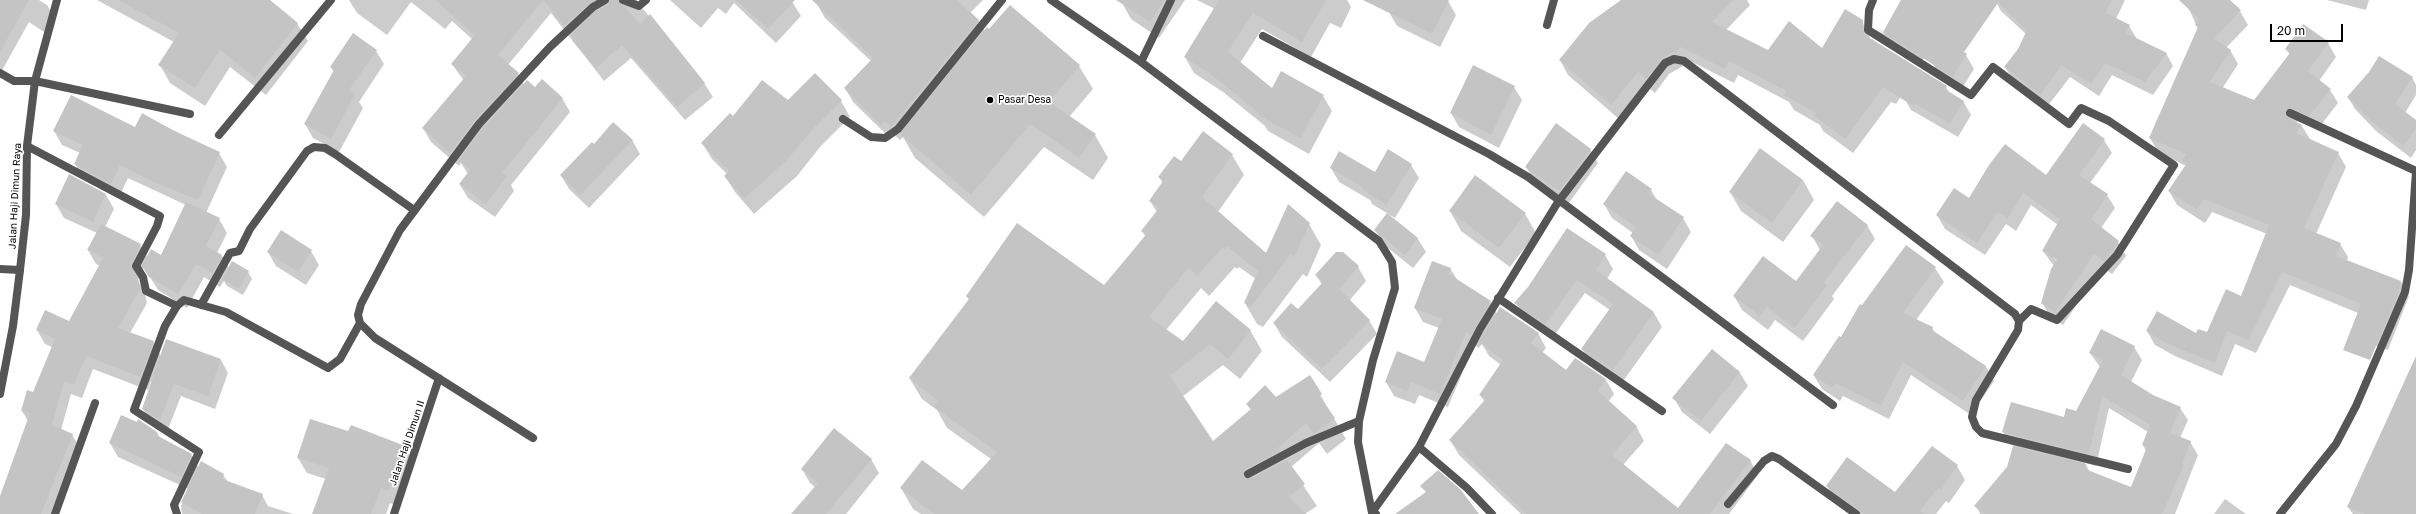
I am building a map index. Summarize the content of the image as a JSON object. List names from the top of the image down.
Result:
{
  "streets": {
    "street": ["Jalan Haji Dimun Raya", "Jalan Haji Dimun II"]
  },
  "places": ["Pasar Desa"],
  "scale_bar": "20 m"
}
